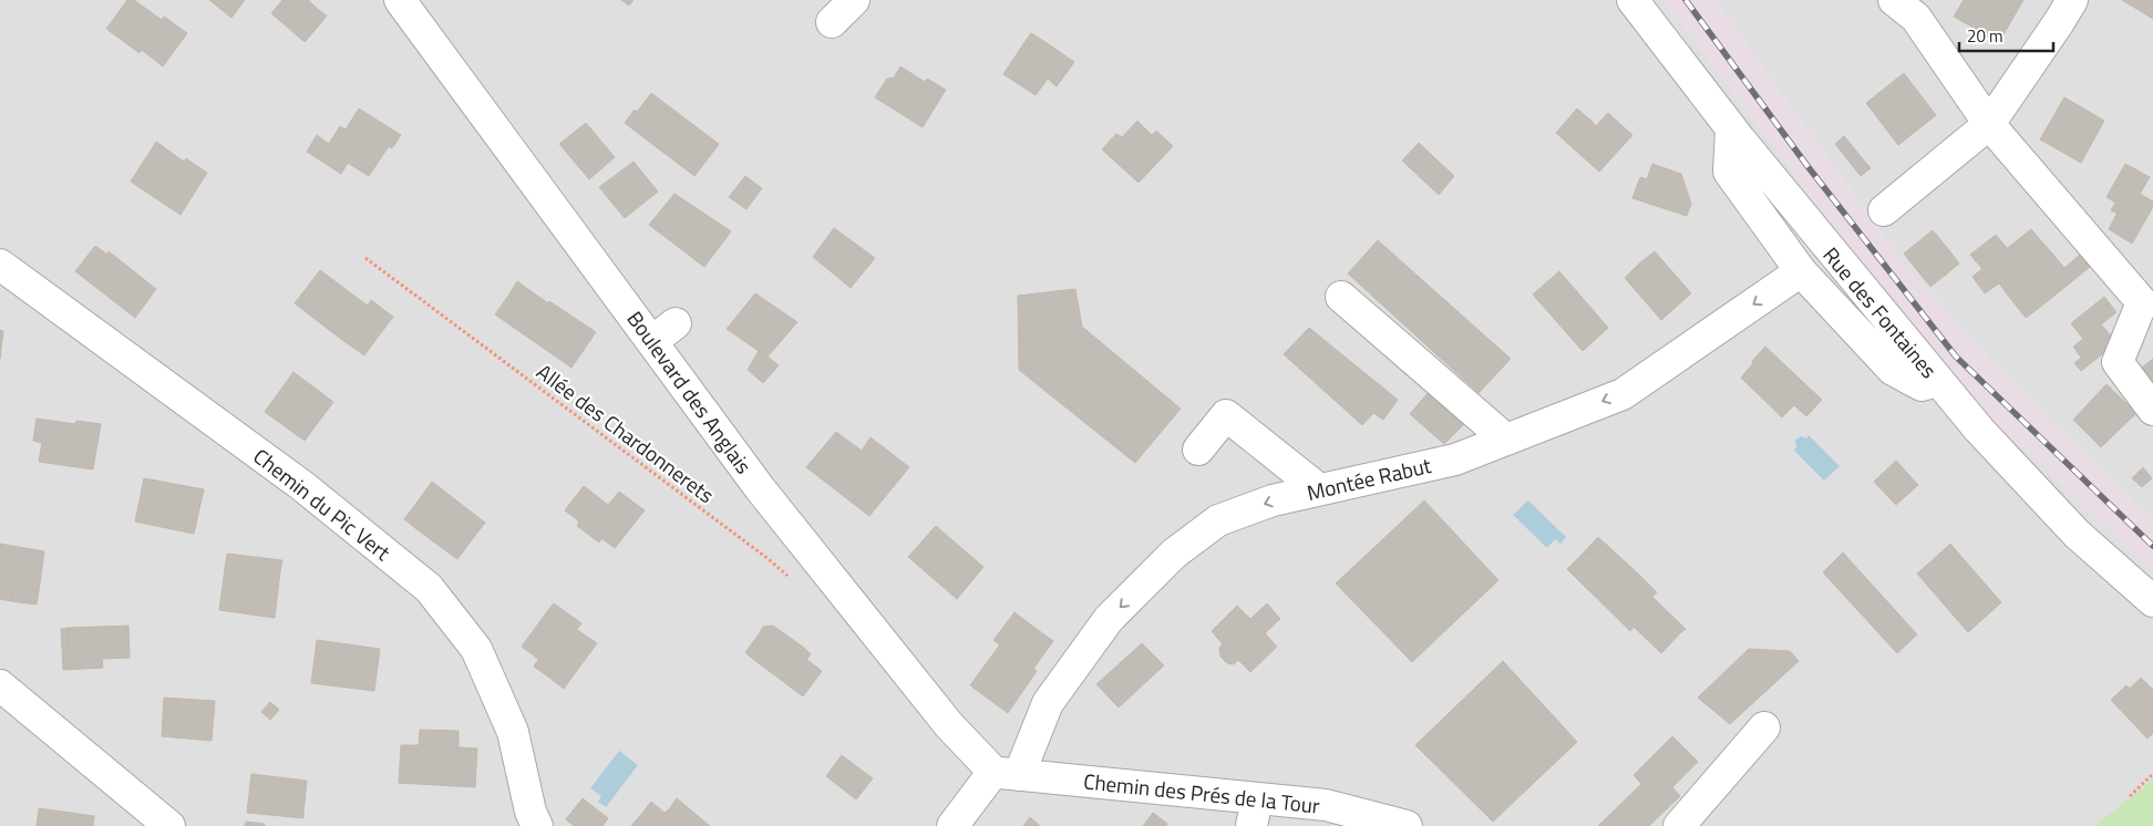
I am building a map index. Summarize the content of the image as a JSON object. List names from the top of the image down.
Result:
{
  "streets": {
    "street": [
      "Rue des Fontaines",
      "Boulevard des Anglais",
      "Montée Rabut",
      "Chemin du Pic Vert",
      "Chemin des Prés de la Tour"
    ],
    "path": ["Allée des Chardonnerets"]
  },
  "crossings": [
    ["Boulevard des Anglais", "Montée Rabut"],
    ["Boulevard des Anglais", "Chemin des Prés de la Tour"],
    ["Montée Rabut", "Chemin des Prés de la Tour"]
  ],
  "one_way": ["Montée Rabut"],
  "scale_bar": "20 m"
}
